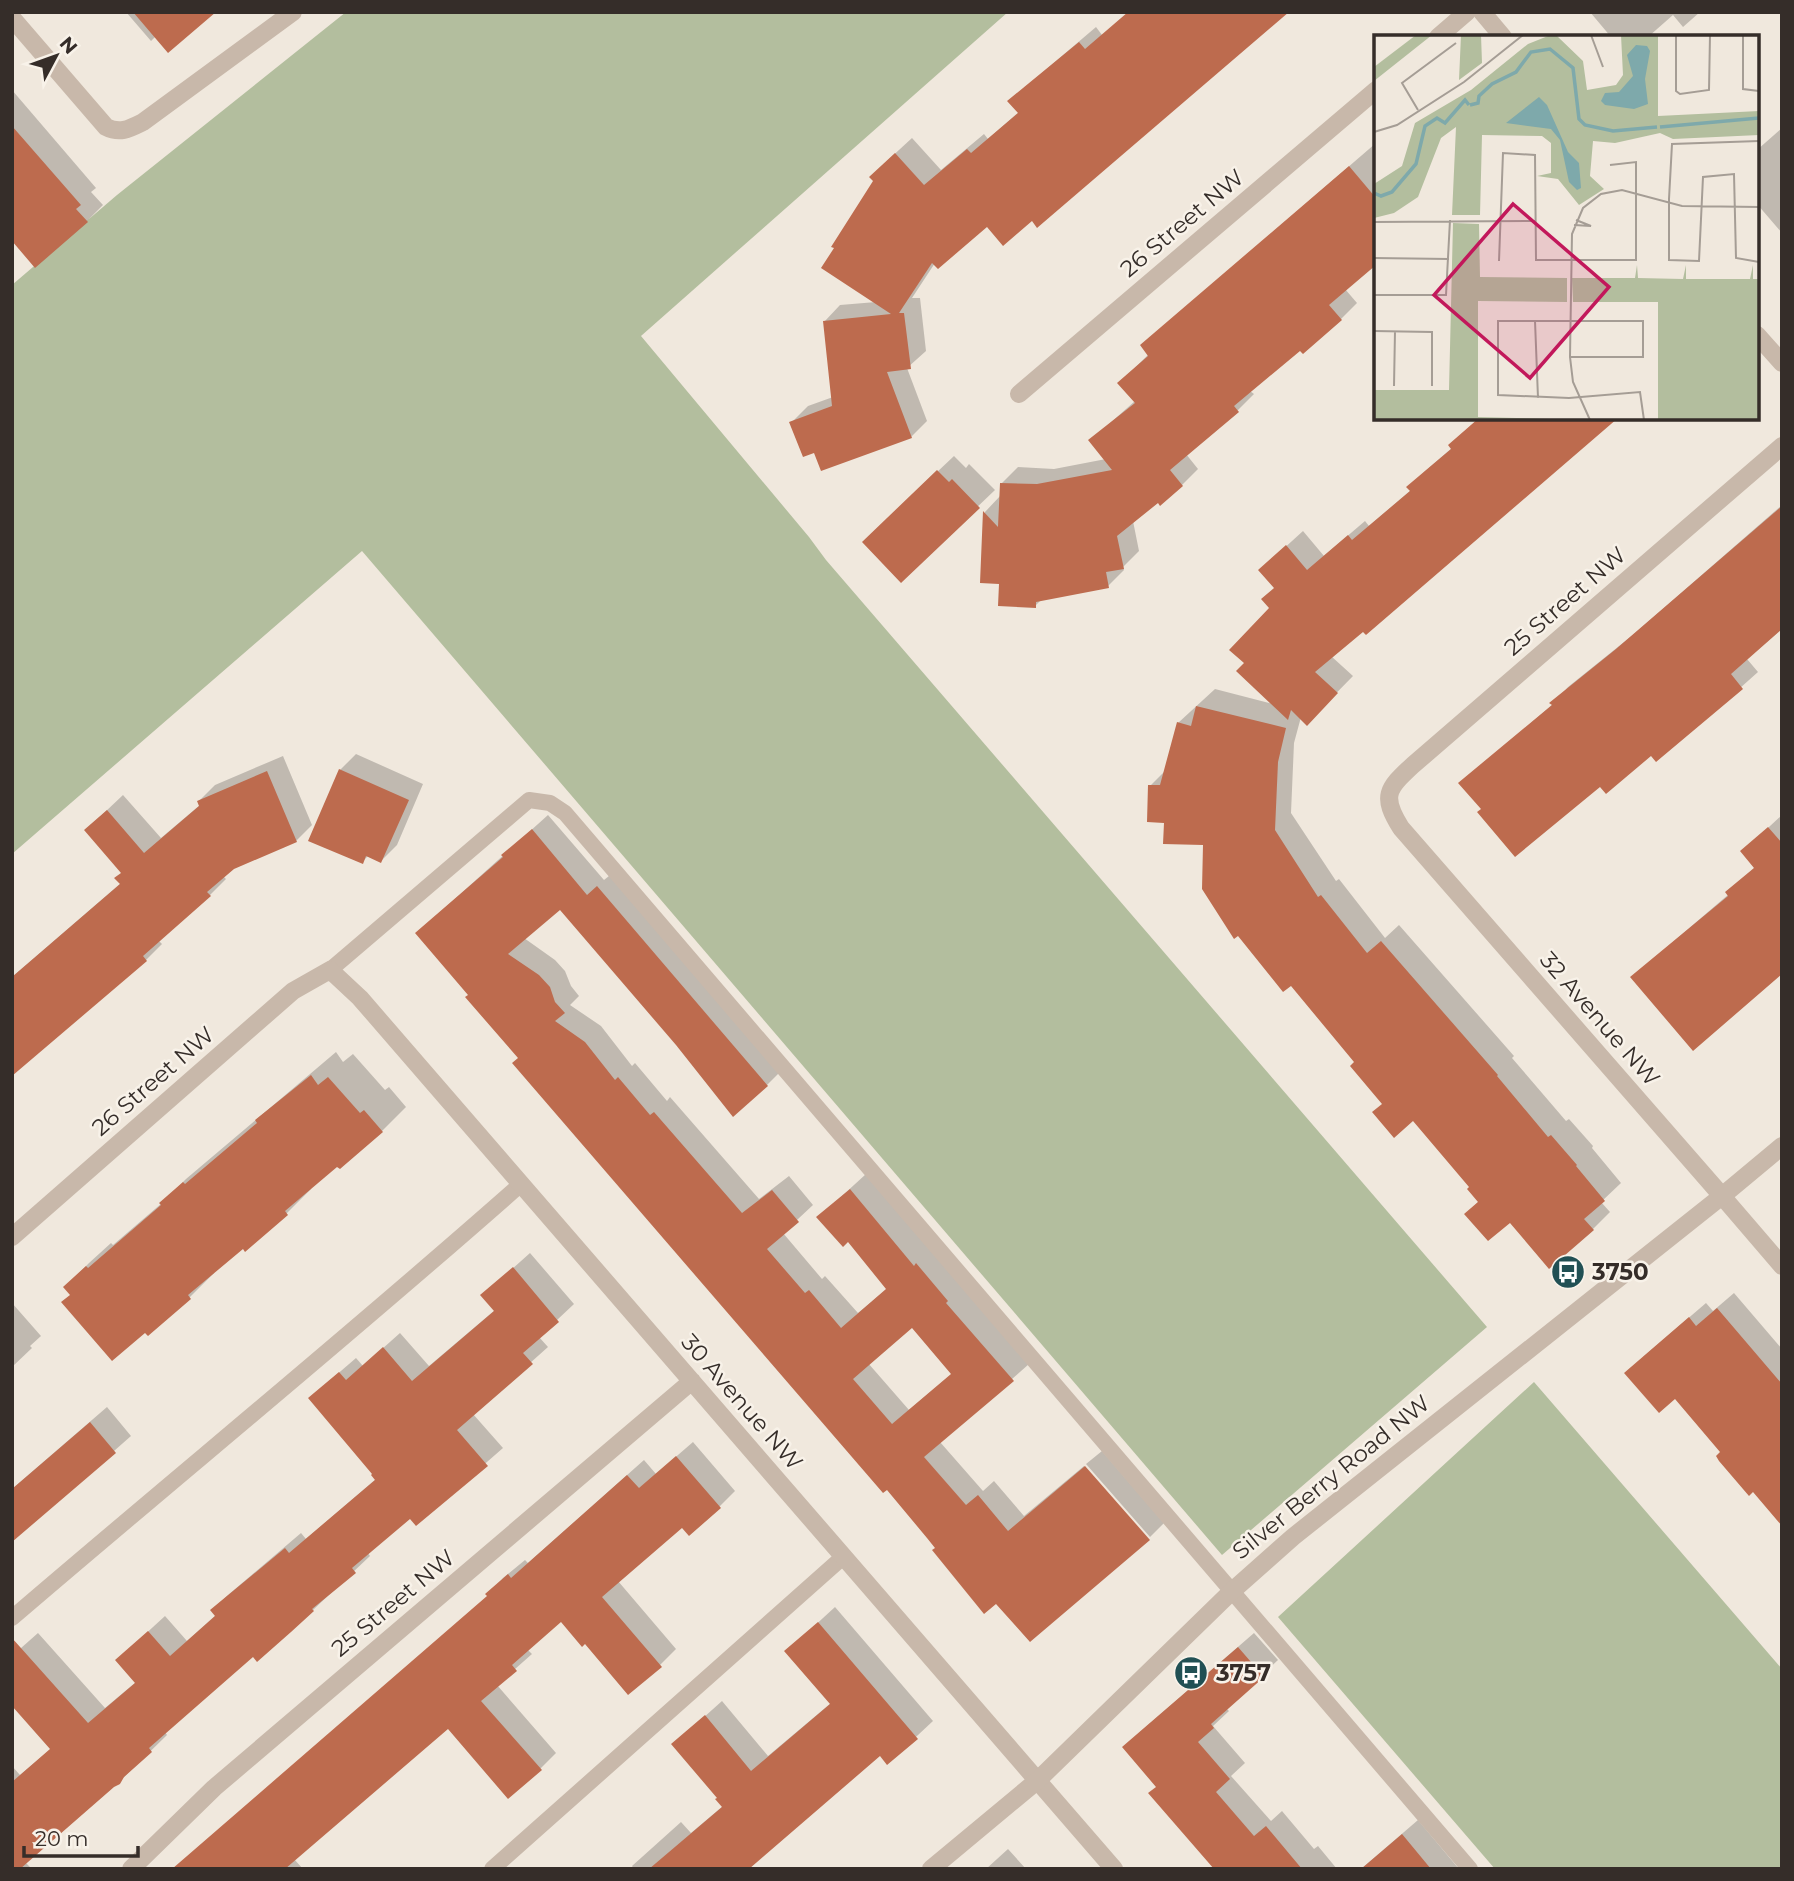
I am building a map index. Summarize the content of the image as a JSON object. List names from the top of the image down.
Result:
{
  "streets": {
    "street": [
      "26 Street NW",
      "25 Street NW",
      "32 Avenue NW",
      "30 Avenue NW",
      "Silver Berry Road NW"
    ]
  },
  "crossings": [
    ["26 Street NW", "30 Avenue NW"],
    ["25 Street NW", "32 Avenue NW"],
    ["25 Street NW", "30 Avenue NW"],
    ["32 Avenue NW", "Silver Berry Road NW"],
    ["30 Avenue NW", "Silver Berry Road NW"]
  ],
  "places": {
    "bus stop": ["3750", "3757"]
  },
  "scale_bar": "20 m",
  "north": "top right"
}
